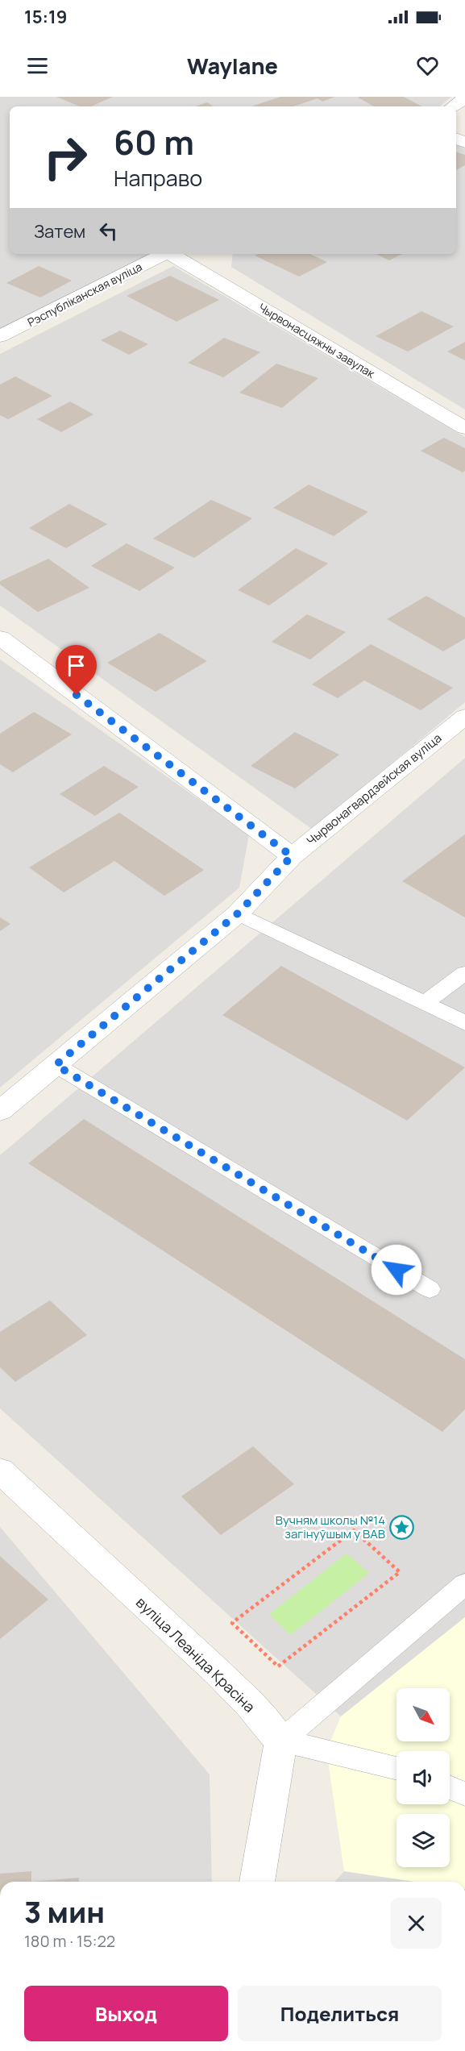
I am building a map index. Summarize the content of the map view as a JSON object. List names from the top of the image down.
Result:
{
  "streets": {
    "street": [
      "Рэспубліканская вуліца",
      "Чырвонасцяжны завулак",
      "Чырвонагвардзейская вуліца",
      "вуліца Леаніда Красіна"
    ]
  },
  "places": {
    "place": ["Вучням школы №14 загінуўшым у ВАВ"]
  },
  "north": "bottom right",
  "page": {
    "status": "15:19",
    "header": "Waylane",
    "turn": ["60 m", "Направо"],
    "then": "Затем",
    "heading": ["3 мин", "180 m · 15:22"],
    "buttons": ["Выход", "Поделиться"]
  }
}
